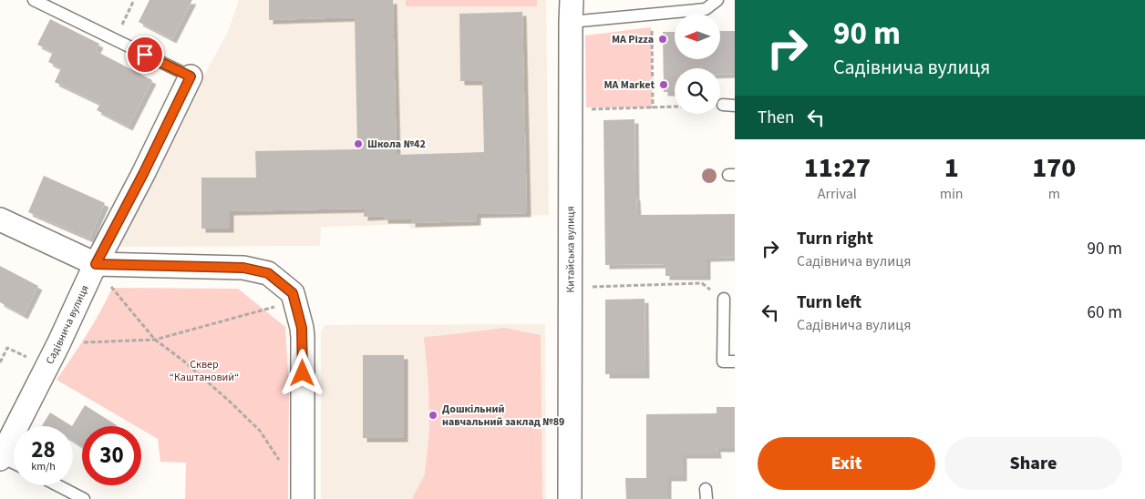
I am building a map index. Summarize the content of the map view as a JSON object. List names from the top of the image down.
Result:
{
  "streets": {
    "street": ["Китайська вулиця", "Садівнича вулиця"]
  },
  "parks": ["Сквер “Каштановий“"],
  "places": [
    "MA Pizza",
    "MA Market",
    "Школа №42",
    "Дошкільний навчальний заклад №89"
  ],
  "north": "left",
  "page": {
    "turn": ["90 m", "Садівнича вулиця"],
    "then": "Then",
    "eta": [
      "11:27",
      "Arrival",
      "1",
      "min",
      "170",
      "m"
    ],
    "list": [
      {
        "name": "Turn right",
        "note": "Садівнича вулиця",
        "value": "90 m"
      },
      {
        "name": "Turn left",
        "note": "Садівнича вулиця",
        "value": "60 m"
      }
    ],
    "speed": "28 km/h",
    "limit": "30",
    "buttons": ["Exit", "Share"]
  }
}
